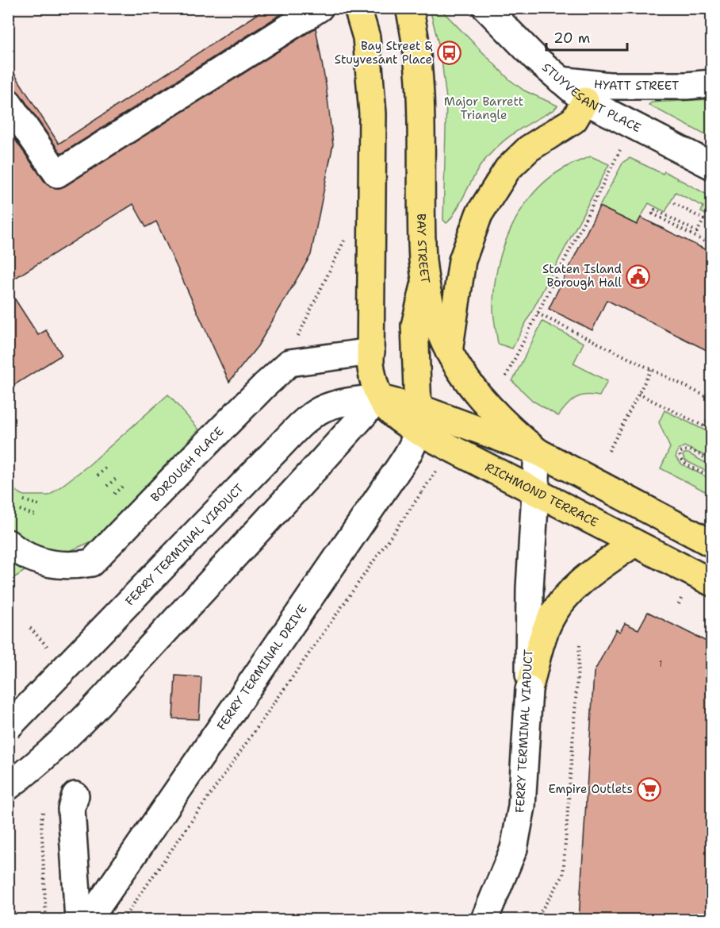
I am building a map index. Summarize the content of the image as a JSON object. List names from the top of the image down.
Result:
{
  "streets": {
    "main road": ["BAY STREET", "RICHMOND TERRACE"],
    "street": [
      "HYATT STREET",
      "STUYVESANT PLACE",
      "BOROUGH PLACE",
      "FERRY TERMINAL VIADUCT",
      "FERRY TERMINAL DRIVE"
    ]
  },
  "crossings": [
    ["HYATT STREET", "STUYVESANT PLACE"],
    ["BAY STREET", "FERRY TERMINAL VIADUCT"],
    ["RICHMOND TERRACE", "FERRY TERMINAL VIADUCT"],
    ["RICHMOND TERRACE", "FERRY TERMINAL DRIVE"]
  ],
  "parks": ["Major Barrett Triangle"],
  "places": {
    "bus stop": ["Bay Street & Stuyvesant Place"],
    "public building": ["Staten Island Borough Hall"],
    "supermarket": ["Empire Outlets"]
  },
  "house_numbers": ["1"],
  "scale_bar": "20 m"
}
